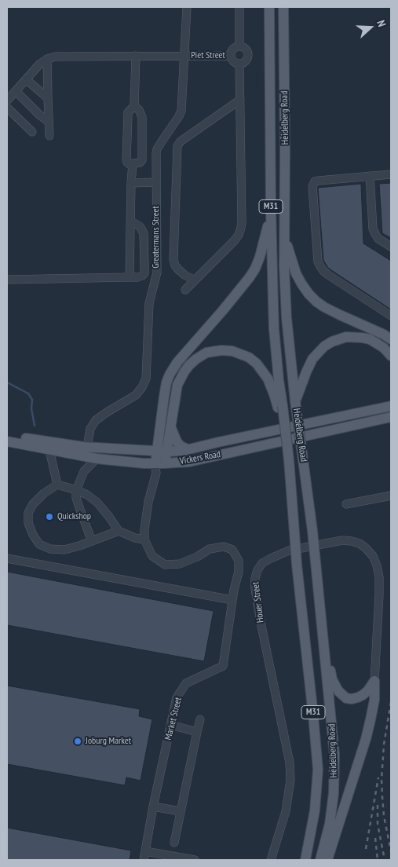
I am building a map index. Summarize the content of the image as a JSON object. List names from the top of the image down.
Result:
{
  "streets": {
    "main road": ["Heidelberg Road", "M31", "Vickers Road"],
    "street": [
      "Piet Street",
      "Greatermans Street",
      "Houer Street",
      "Market Street"
    ]
  },
  "crossings": [
    ["Piet Street", "Greatermans Street"],
    ["Greatermans Street", "Vickers Road"]
  ],
  "places": ["Quickshop", "Joburg Market"],
  "north": "right"
}
